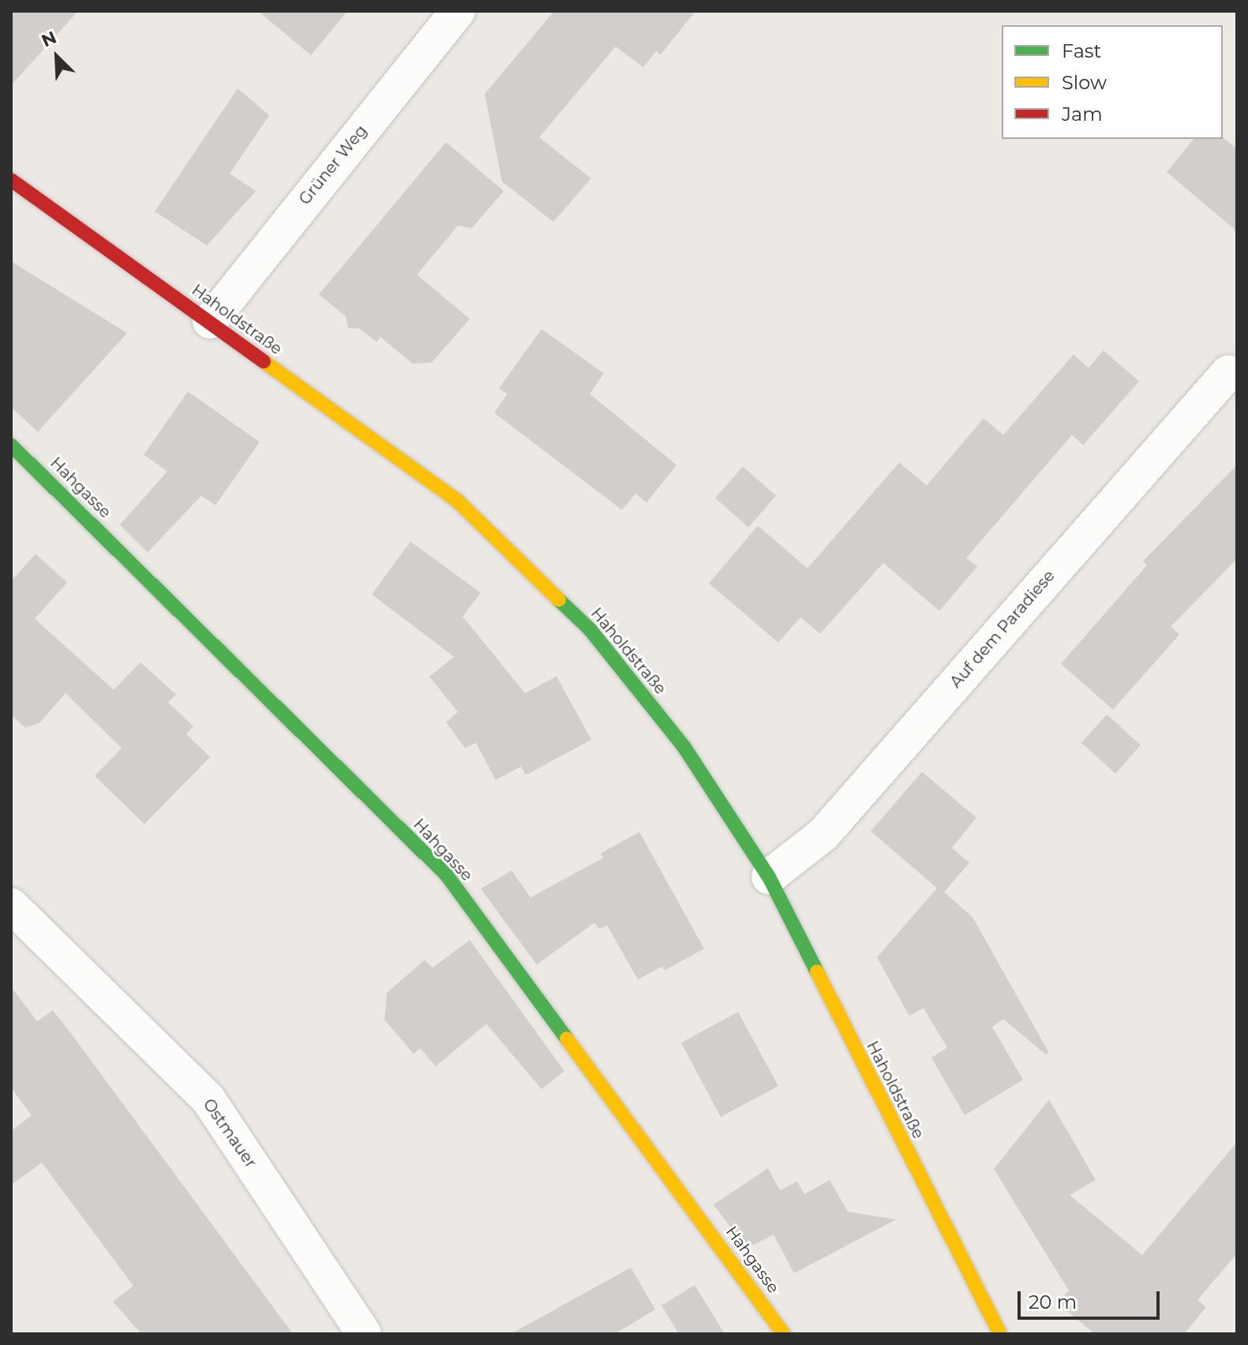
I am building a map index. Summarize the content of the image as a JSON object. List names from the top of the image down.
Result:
{
  "streets": {
    "street": [
      "Grüner Weg",
      "Haholdstraße",
      "Hahgasse",
      "Auf dem Paradiese",
      "Ostmauer"
    ]
  },
  "crossings": [
    ["Grüner Weg", "Haholdstraße"],
    ["Haholdstraße", "Auf dem Paradiese"]
  ],
  "legend": ["Fast", "Slow", "Jam"],
  "scale_bar": "20 m",
  "north": "top left"
}
